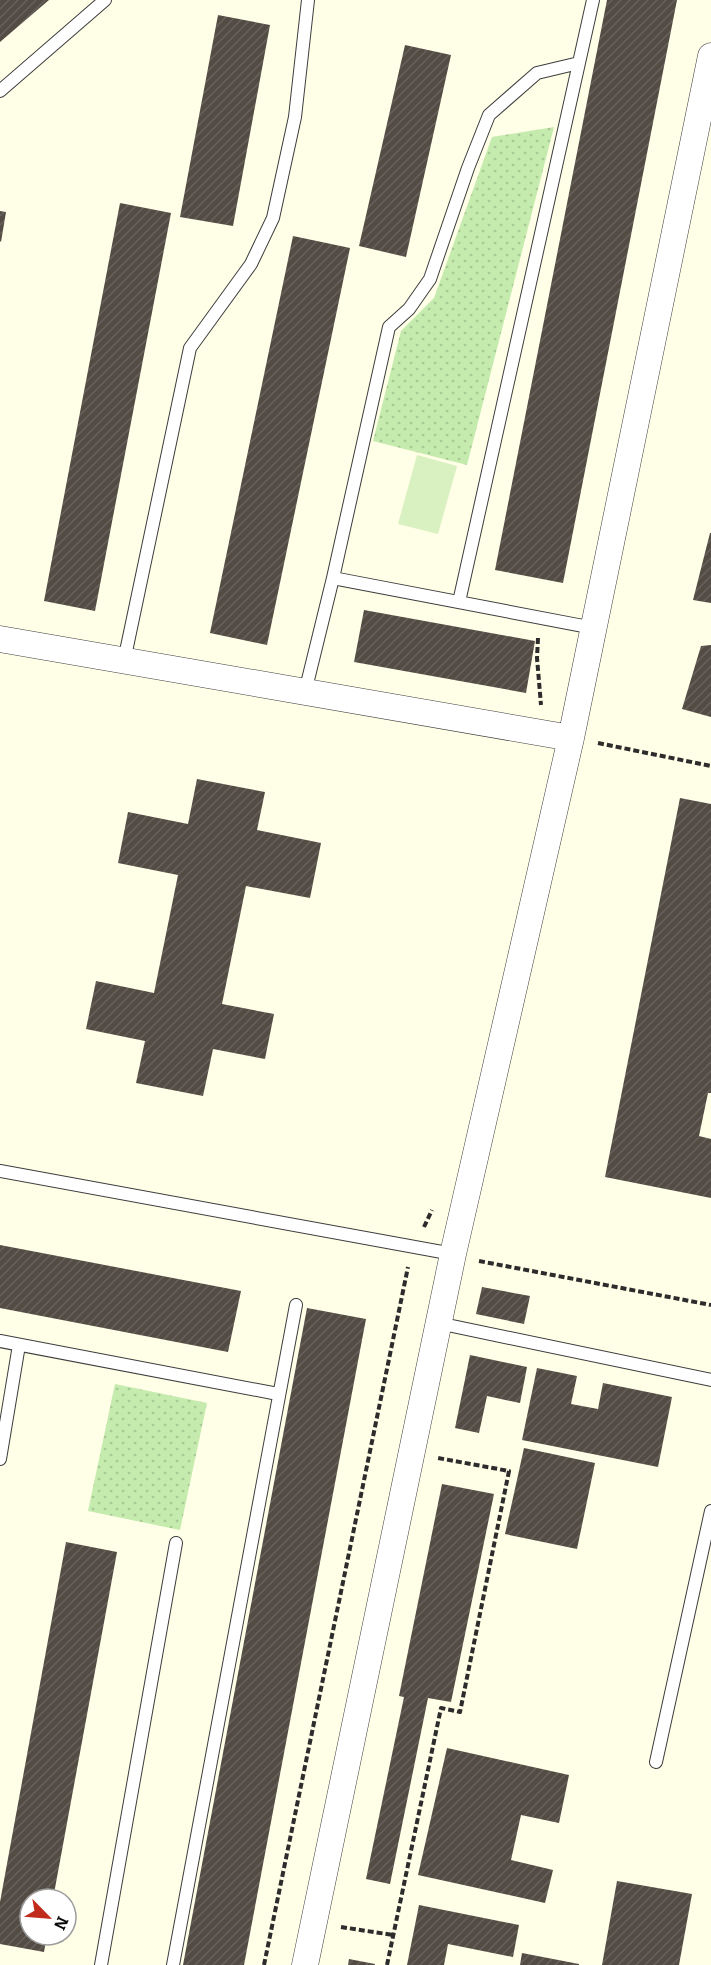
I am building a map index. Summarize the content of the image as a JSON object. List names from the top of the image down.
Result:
{
  "north": "bottom right"
}
